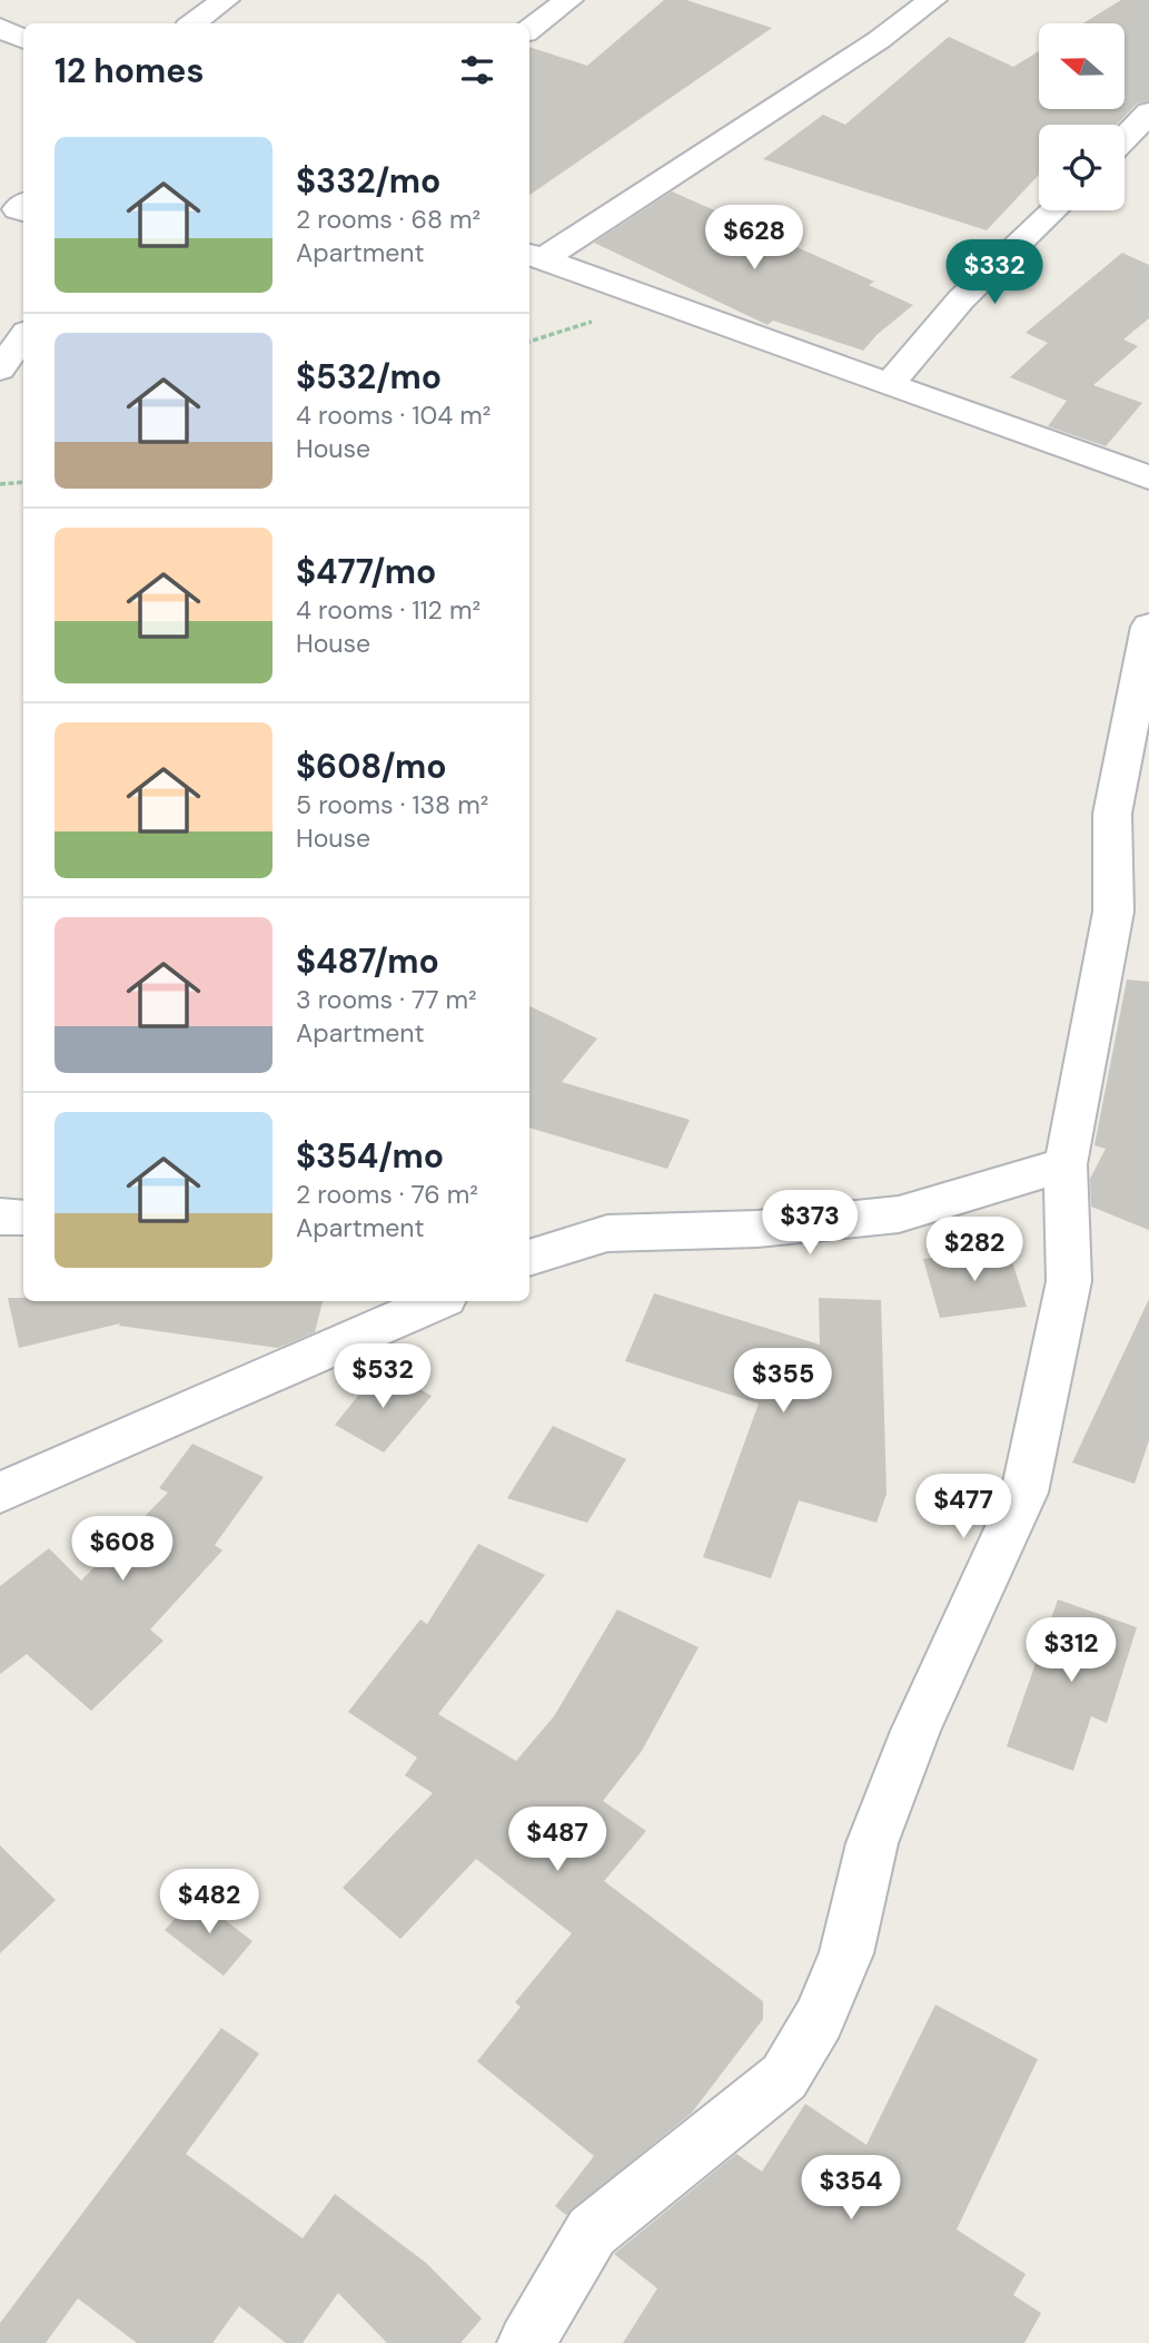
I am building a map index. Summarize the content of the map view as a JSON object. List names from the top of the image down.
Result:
{
  "north": "left",
  "page": {
    "heading": "12 homes",
    "list": [
      {
        "name": "$332/mo",
        "note": "2 rooms · 68 m² · Apartment"
      },
      {
        "name": "$532/mo",
        "note": "4 rooms · 104 m² · House"
      },
      {
        "name": "$477/mo",
        "note": "4 rooms · 112 m² · House"
      },
      {
        "name": "$608/mo",
        "note": "5 rooms · 138 m² · House"
      },
      {
        "name": "$487/mo",
        "note": "3 rooms · 77 m² · Apartment"
      },
      {
        "name": "$354/mo",
        "note": "2 rooms · 76 m² · Apartment"
      }
    ],
    "price": [
      "$628",
      "$332",
      "$373",
      "$282",
      "$532",
      "$355",
      "$477",
      "$608",
      "$312",
      "$487",
      "$482",
      "$354"
    ]
  }
}
